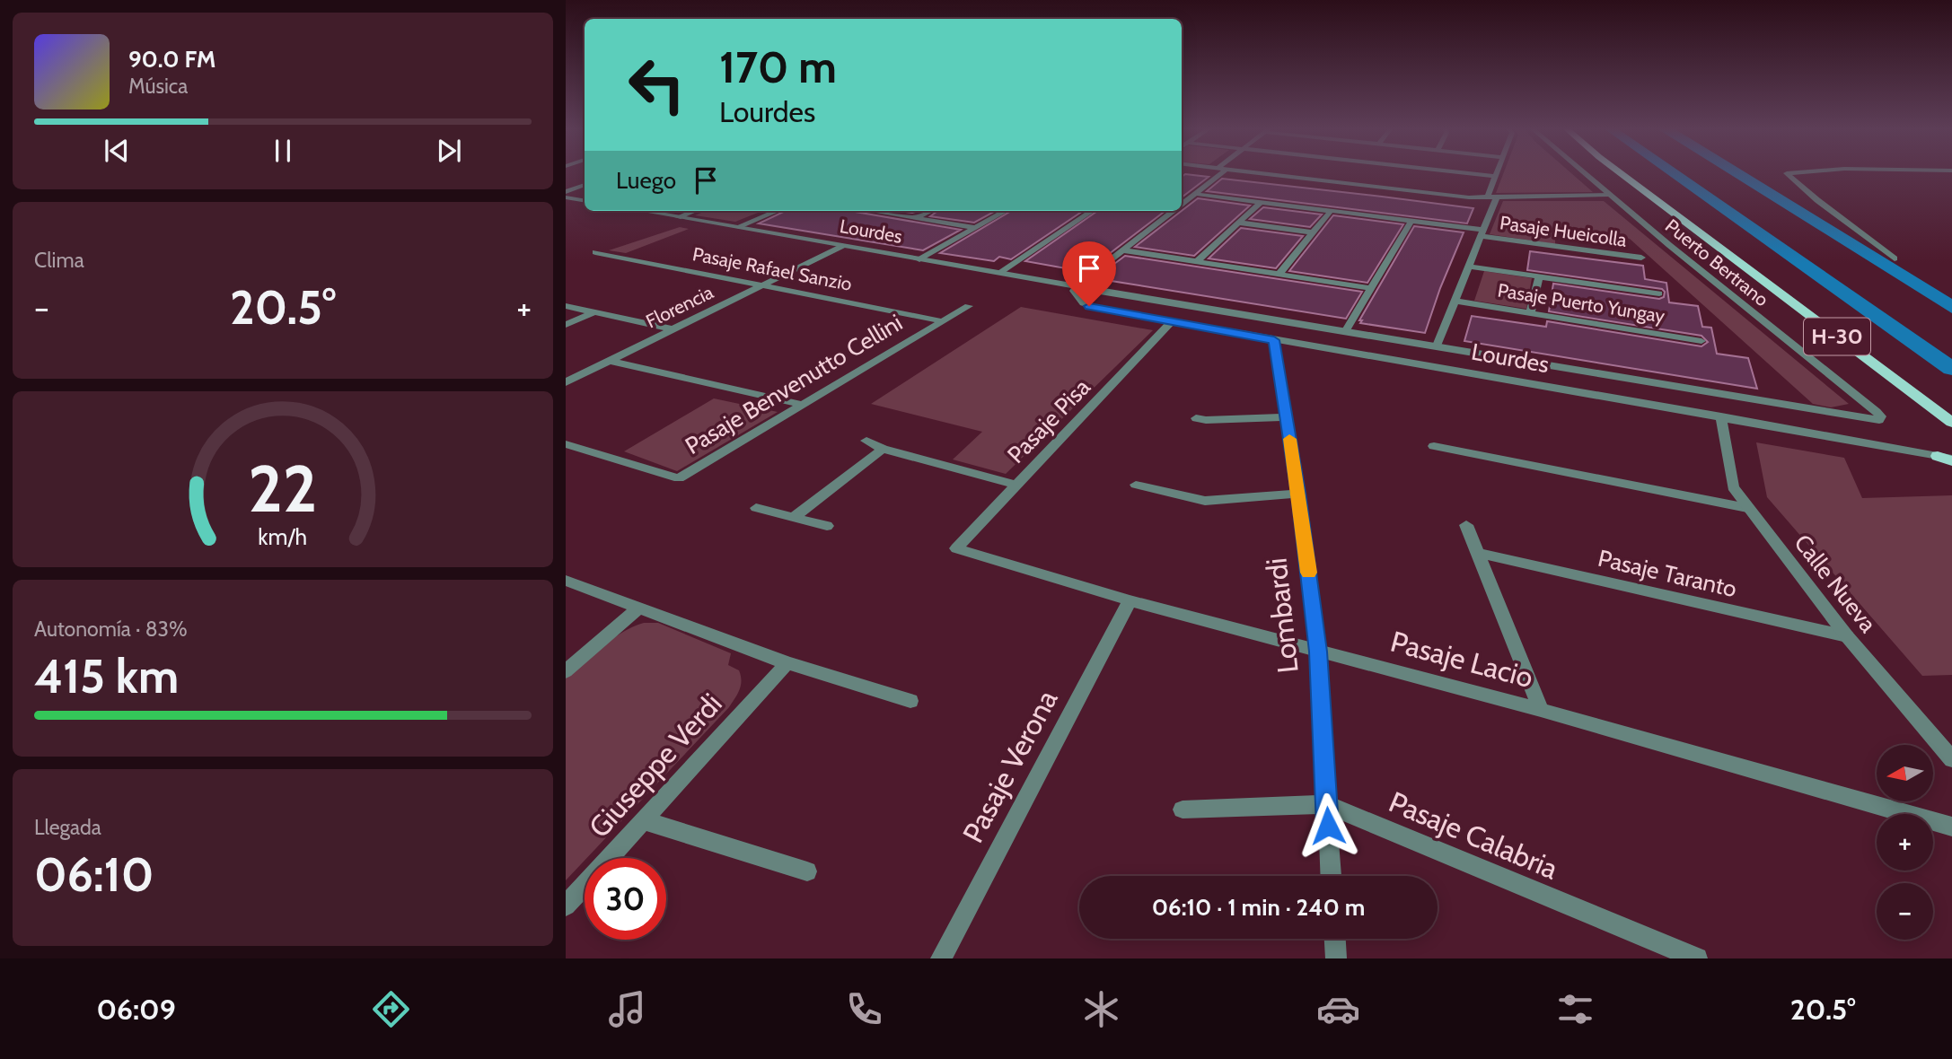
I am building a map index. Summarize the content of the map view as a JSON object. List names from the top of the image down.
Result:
{
  "streets": {
    "main road": ["H-30"],
    "street": [
      "Lourdes",
      "Pasaje Hueicolla",
      "Puerto Bertrano",
      "Pasaje Rafael Sanzio",
      "Pasaje Puerto Yungay",
      "Florencia",
      "Pasaje Benvenutto Cellini",
      "Pasaje Pisa",
      "Pasaje Taranto",
      "Calle Nueva",
      "Lombardi",
      "Pasaje Lacio",
      "Giuseppe Verdi",
      "Pasaje Verona",
      "Pasaje Calabria"
    ]
  },
  "crossings": [
    ["Lourdes", "Puerto Bertrano"],
    ["Lourdes", "Florencia"],
    ["Lourdes", "Pasaje Pisa"],
    ["Lourdes", "Calle Nueva"],
    ["Lourdes", "Lombardi"],
    ["Pasaje Rafael Sanzio", "Florencia"],
    ["Pasaje Rafael Sanzio", "Pasaje Benvenutto Cellini"],
    ["Pasaje Pisa", "Pasaje Lacio"],
    ["Pasaje Taranto", "Calle Nueva"],
    ["Lombardi", "Pasaje Lacio"],
    ["Lombardi", "Pasaje Calabria"],
    ["Pasaje Lacio", "Pasaje Verona"]
  ],
  "north": "left",
  "page": {
    "turn": ["170 m", "Lourdes"],
    "song": ["90.0 FM", "Música"],
    "then": "Luego",
    "tile": [
      "Clima",
      ["Autonomía · 83%", "415 km"],
      ["Llegada", "06:10"]
    ],
    "heat": ["−", "20.5°", "+"],
    "map_buttons": ["+", "−"],
    "limit": "30",
    "trip": "06:10 · 1 min · 240 m",
    "tabs": ["06:09", "20.5°"],
    "gauge": ["22", "km/h"]
  }
}
